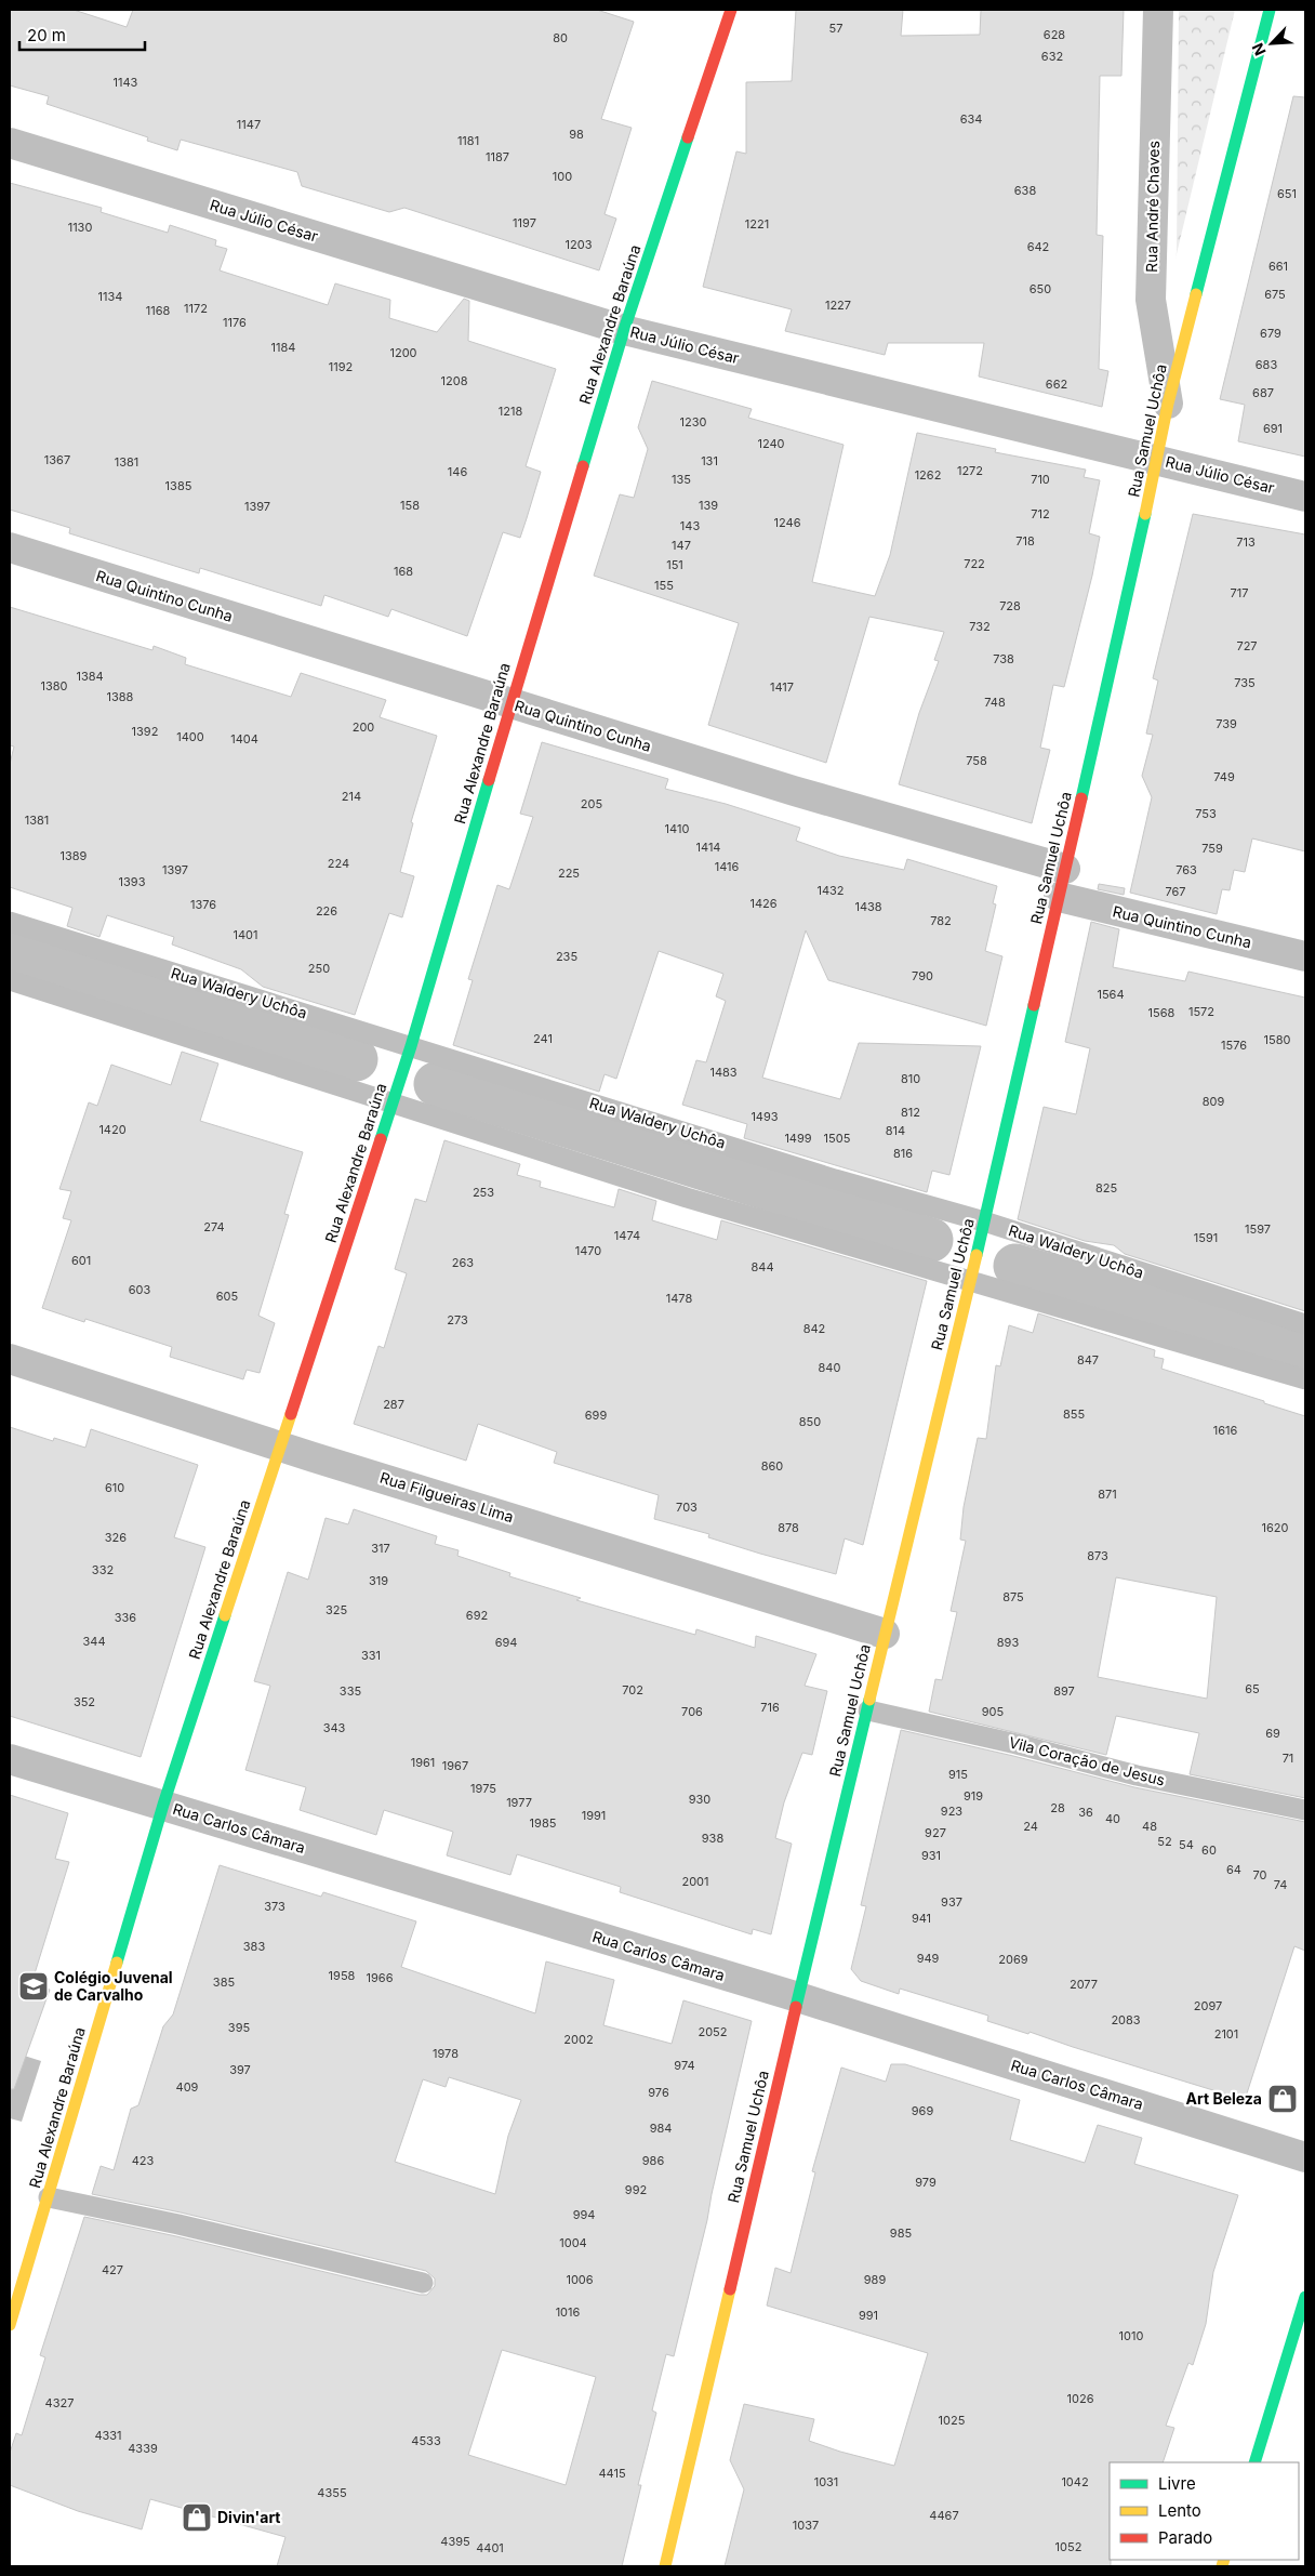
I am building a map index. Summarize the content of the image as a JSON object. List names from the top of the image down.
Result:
{
  "streets": {
    "street": [
      "Rua André Chaves",
      "Rua Júlio César",
      "Rua Alexandre Baraúna",
      "Rua Samuel Uchôa",
      "Rua Quintino Cunha",
      "Rua Filgueiras Lima",
      "Rua Carlos Câmara"
    ],
    "lane": ["Rua Waldery Uchôa", "Vila Coração de Jesus"]
  },
  "crossings": [
    ["Rua André Chaves", "Rua Samuel Uchôa"],
    ["Rua Júlio César", "Rua Alexandre Baraúna"],
    ["Rua Júlio César", "Rua Samuel Uchôa"],
    ["Rua Alexandre Baraúna", "Rua Quintino Cunha"],
    ["Rua Alexandre Baraúna", "Rua Waldery Uchôa"],
    ["Rua Alexandre Baraúna", "Rua Filgueiras Lima"],
    ["Rua Alexandre Baraúna", "Rua Carlos Câmara"],
    ["Rua Samuel Uchôa", "Rua Quintino Cunha"],
    ["Rua Samuel Uchôa", "Rua Waldery Uchôa"],
    ["Rua Samuel Uchôa", "Rua Filgueiras Lima"],
    ["Rua Samuel Uchôa", "Vila Coração de Jesus"],
    ["Rua Samuel Uchôa", "Rua Carlos Câmara"]
  ],
  "places": {
    "school or university": ["Colégio Juvenal de Carvalho"],
    "shop": ["Art Beleza", "Divin'art"]
  },
  "house_numbers": [
    "57",
    "628",
    "80",
    "632",
    "1143",
    "634",
    "1147",
    "98",
    "1181",
    "1187",
    "100",
    "638",
    "651",
    "1197",
    "1221",
    "1130",
    "1203",
    "642",
    "661",
    "650",
    "675",
    "1134",
    "1227",
    "1172",
    "1168",
    "1176",
    "679",
    "1184",
    "1200",
    "683",
    "1192",
    "1208",
    "662",
    "687",
    "1218",
    "1230",
    "691",
    "1240",
    "1367",
    "131",
    "1381",
    "1272",
    "146",
    "1262",
    "135",
    "710",
    "1385",
    "158",
    "139",
    "1397",
    "712",
    "1246",
    "143",
    "718",
    "713",
    "147",
    "722",
    "151",
    "168",
    "155",
    "717",
    "728",
    "732",
    "727",
    "738",
    "1384",
    "735",
    "1380",
    "1417",
    "1388",
    "748",
    "739",
    "200",
    "1392",
    "1400",
    "1404",
    "758",
    "749",
    "214",
    "205",
    "753",
    "1381",
    "1410",
    "1414",
    "759",
    "1389",
    "224",
    "1416",
    "1397",
    "763",
    "225",
    "1393",
    "1432",
    "767",
    "1426",
    "1376",
    "1438",
    "226",
    "782",
    "1401",
    "235",
    "250",
    "790",
    "1564",
    "1572",
    "1568",
    "241",
    "1580",
    "1576",
    "1483",
    "810",
    "809",
    "812",
    "1493",
    "1420",
    "814",
    "1499",
    "1505",
    "816",
    "825",
    "253",
    "274",
    "1597",
    "1474",
    "1591",
    "1470",
    "601",
    "263",
    "844",
    "603",
    "605",
    "1478",
    "273",
    "842",
    "847",
    "840",
    "287",
    "855",
    "699",
    "850",
    "1616",
    "860",
    "610",
    "871",
    "703",
    "878",
    "1620",
    "326",
    "317",
    "873",
    "332",
    "319",
    "875",
    "325",
    "692",
    "336",
    "344",
    "694",
    "893",
    "331",
    "65",
    "702",
    "335",
    "897",
    "352",
    "716",
    "706",
    "905",
    "343",
    "69",
    "71",
    "1961",
    "1967",
    "915",
    "1975",
    "919",
    "930",
    "1977",
    "28",
    "923",
    "36",
    "1991",
    "40",
    "1985",
    "24",
    "48",
    "927",
    "938",
    "52",
    "54",
    "60",
    "931",
    "64",
    "70",
    "2001",
    "74",
    "937",
    "373",
    "941",
    "383",
    "949",
    "2069",
    "1958",
    "1966",
    "385",
    "2077",
    "2097",
    "2083",
    "395",
    "2052",
    "2101",
    "2002",
    "1978",
    "974",
    "397",
    "409",
    "976",
    "969",
    "984",
    "423",
    "986",
    "979",
    "992",
    "994",
    "985",
    "1004",
    "427",
    "1006",
    "989",
    "1016",
    "991",
    "1010",
    "1026",
    "4327",
    "1025",
    "4331",
    "4533",
    "4339",
    "4415",
    "1031",
    "1042",
    "4355",
    "4467",
    "1037",
    "4395",
    "1052",
    "4401"
  ],
  "legend": ["Livre", "Lento", "Parado"],
  "scale_bar": "20 m",
  "north": "bottom left"
}
